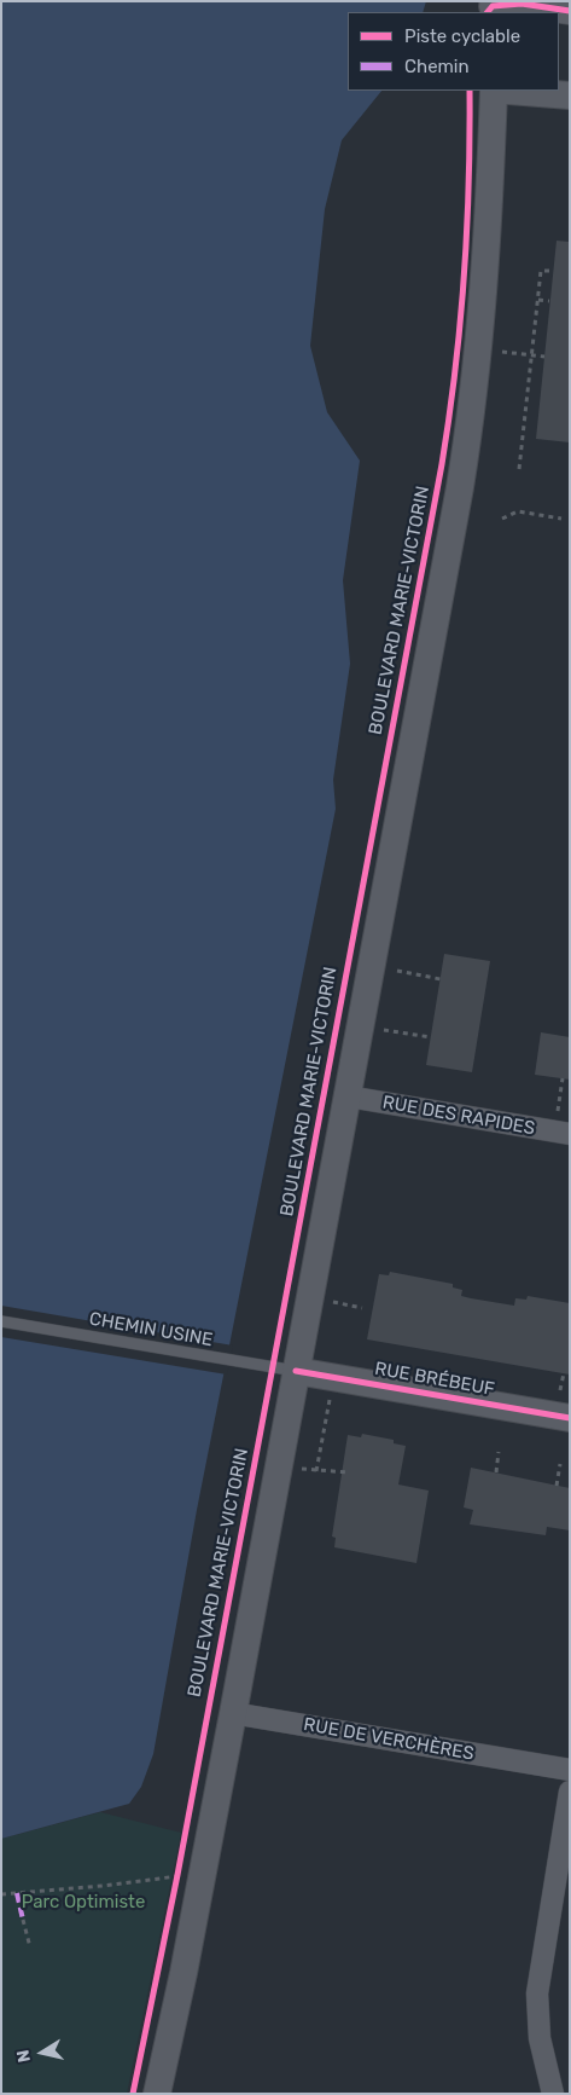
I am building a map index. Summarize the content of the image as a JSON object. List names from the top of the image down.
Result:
{
  "streets": {
    "street": [
      "BOULEVARD MARIE-VICTORIN",
      "RUE DES RAPIDES",
      "RUE BRÉBEUF",
      "RUE DE VERCHÈRES"
    ],
    "lane": ["CHEMIN USINE"]
  },
  "crossings": [
    ["BOULEVARD MARIE-VICTORIN", "RUE DES RAPIDES"],
    ["BOULEVARD MARIE-VICTORIN", "CHEMIN USINE"],
    ["BOULEVARD MARIE-VICTORIN", "RUE BRÉBEUF"],
    ["BOULEVARD MARIE-VICTORIN", "RUE DE VERCHÈRES"],
    ["CHEMIN USINE", "RUE BRÉBEUF"]
  ],
  "parks": ["Parc Optimiste"],
  "legend": ["Piste cyclable", "Chemin"],
  "north": "left"
}
